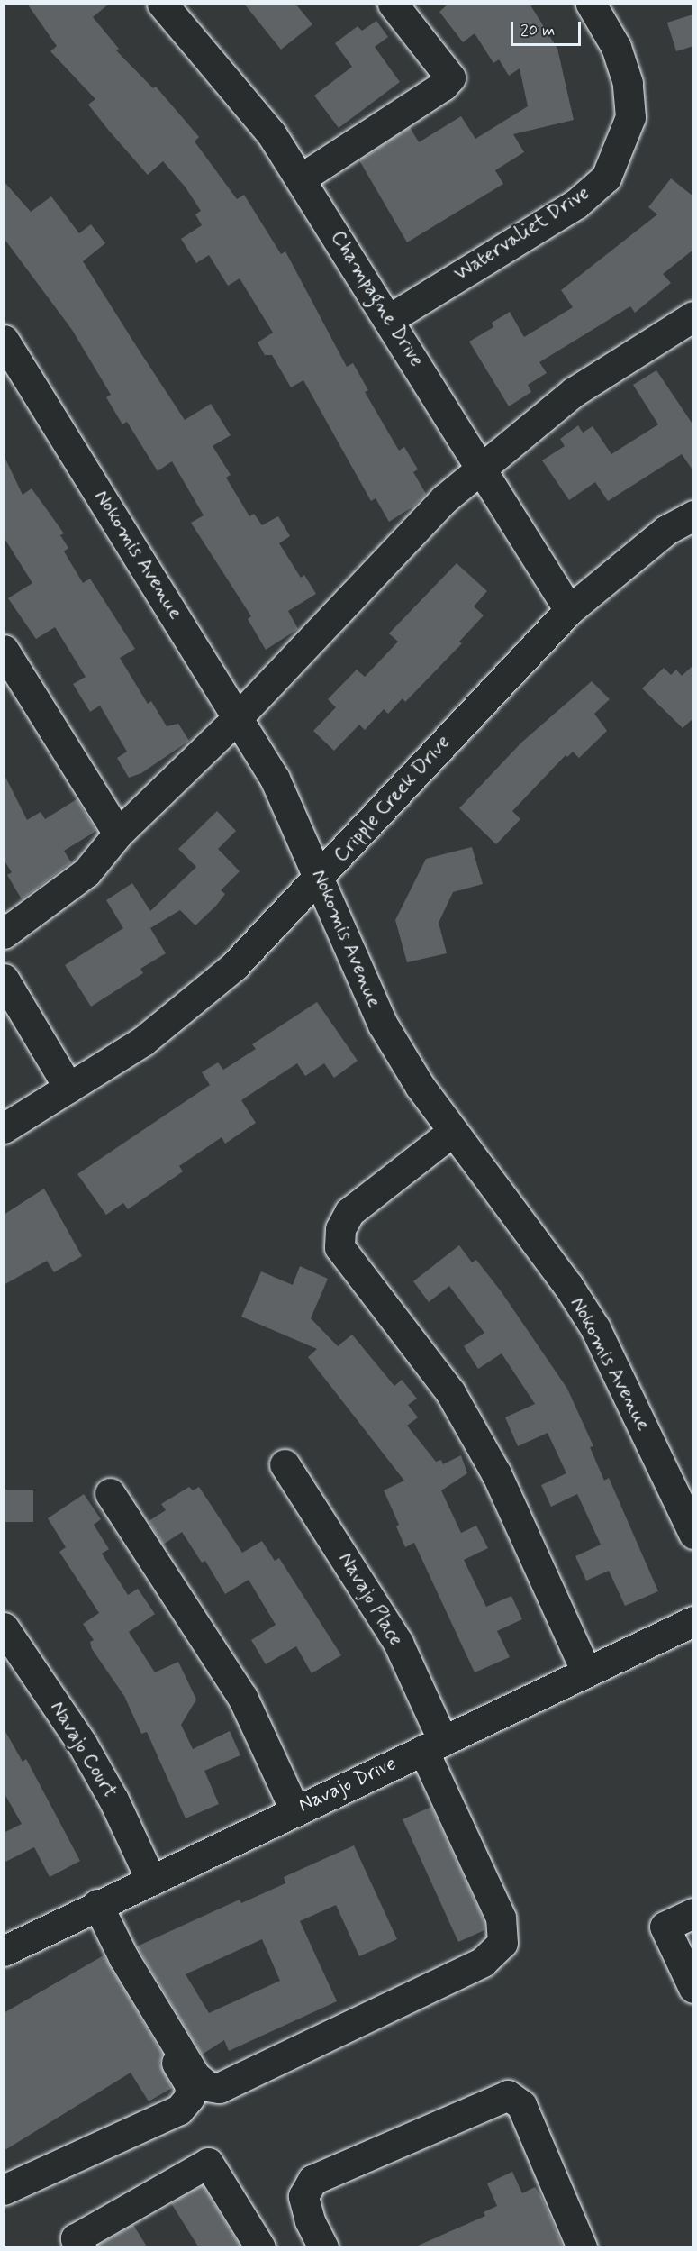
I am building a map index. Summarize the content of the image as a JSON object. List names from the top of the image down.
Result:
{
  "streets": {
    "street": [
      "Watervaliet Drive",
      "Champagne Drive",
      "Nokomis Avenue",
      "Cripple Creek Drive",
      "Navajo Place",
      "Navajo Court",
      "Navajo Drive"
    ]
  },
  "crossings": [
    ["Watervaliet Drive", "Champagne Drive"],
    ["Champagne Drive", "Cripple Creek Drive"],
    ["Nokomis Avenue", "Cripple Creek Drive"],
    ["Navajo Place", "Navajo Drive"],
    ["Navajo Court", "Navajo Drive"]
  ],
  "scale_bar": "20 m"
}
